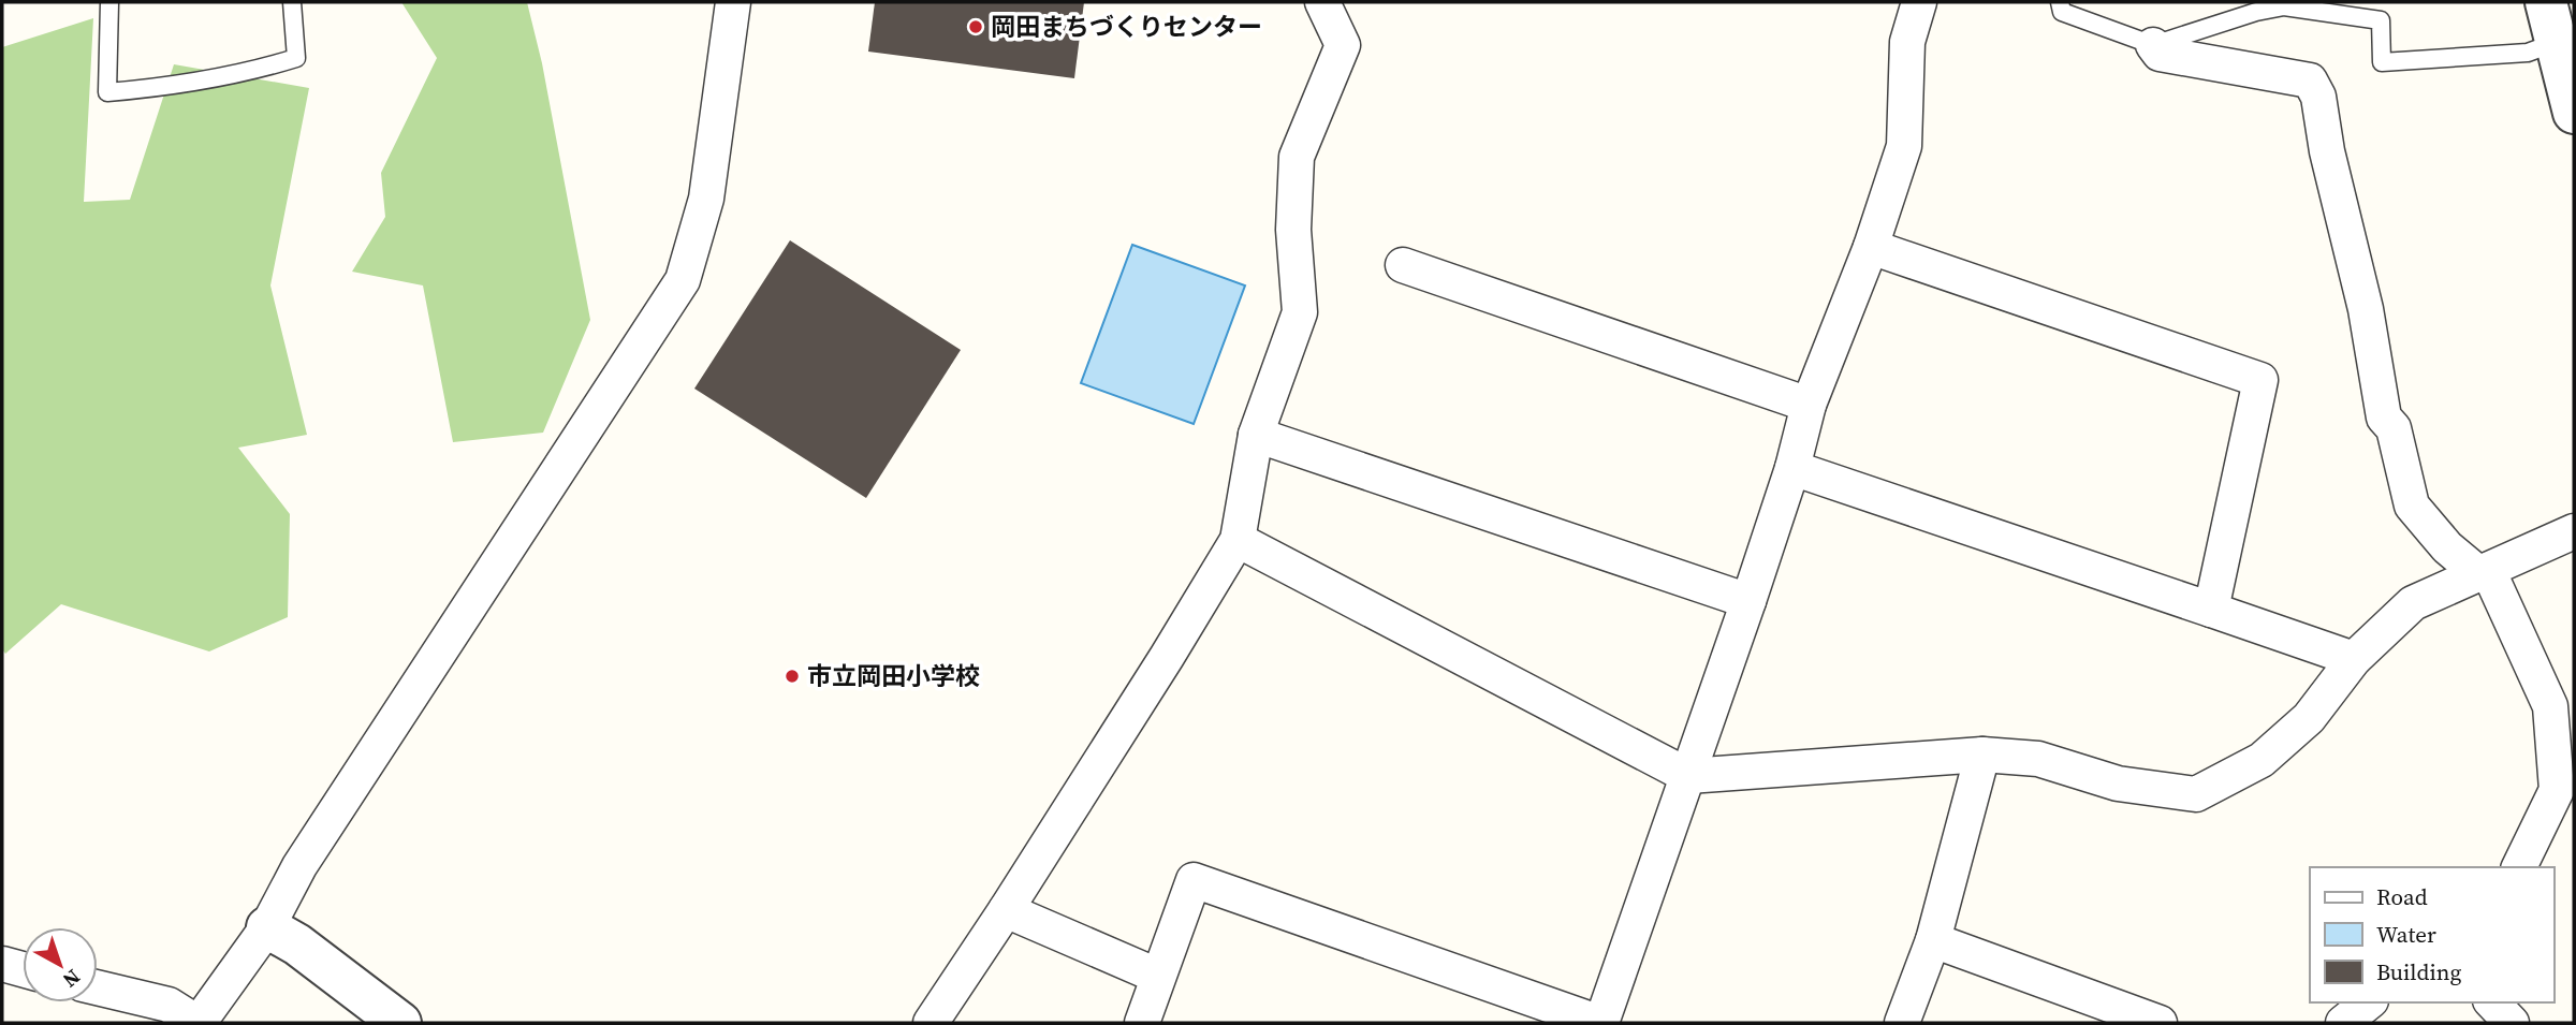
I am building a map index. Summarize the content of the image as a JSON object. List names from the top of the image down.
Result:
{
  "places": ["岡田まちづくりセンター", "市立岡田小学校"],
  "legend": ["Road", "Water", "Building"],
  "north": "bottom right"
}
